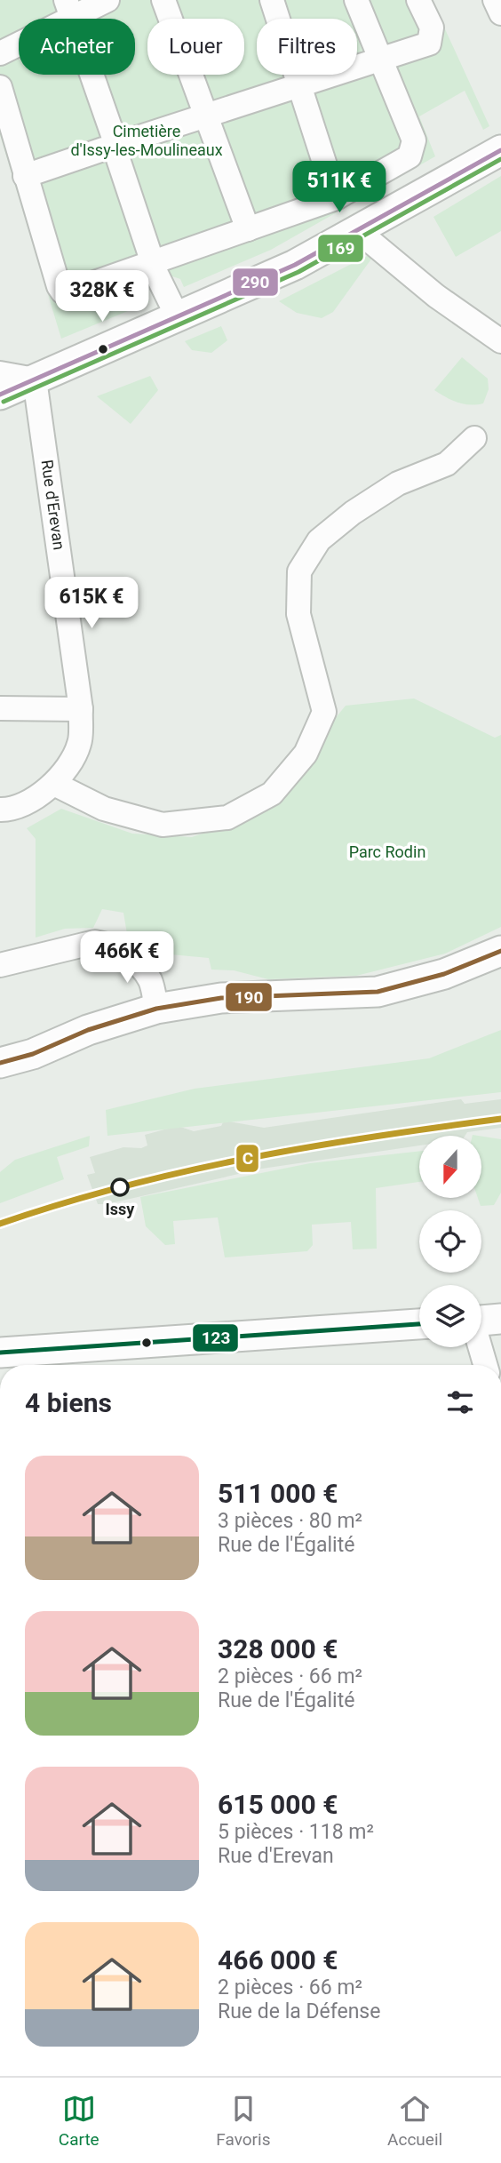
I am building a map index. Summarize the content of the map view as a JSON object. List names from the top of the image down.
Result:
{
  "streets": {
    "street": ["Rue d'Erevan"]
  },
  "parks": ["Cimetière d'Issy-les-Moulineaux", "Parc Rodin"],
  "places": ["Issy"],
  "lines": [
    "transit line 290",
    "transit line 169",
    "transit line 190",
    "transit line C",
    "transit line 123"
  ],
  "north": "bottom",
  "page": {
    "chip": ["Acheter", "Louer", "Filtres"],
    "price": [
      "511K €",
      "328K €",
      "615K €",
      "466K €"
    ],
    "heading": "4 biens",
    "list": [
      {
        "name": "511 000 €",
        "note": "3 pièces · 80 m² · Rue de l'Égalité"
      },
      {
        "name": "328 000 €",
        "note": "2 pièces · 66 m² · Rue de l'Égalité"
      },
      {
        "name": "615 000 €",
        "note": "5 pièces · 118 m² · Rue d'Erevan"
      },
      {
        "name": "466 000 €",
        "note": "2 pièces · 66 m² · Rue de la Défense"
      }
    ],
    "tabs": ["Carte", "Favoris", "Accueil"]
  }
}
